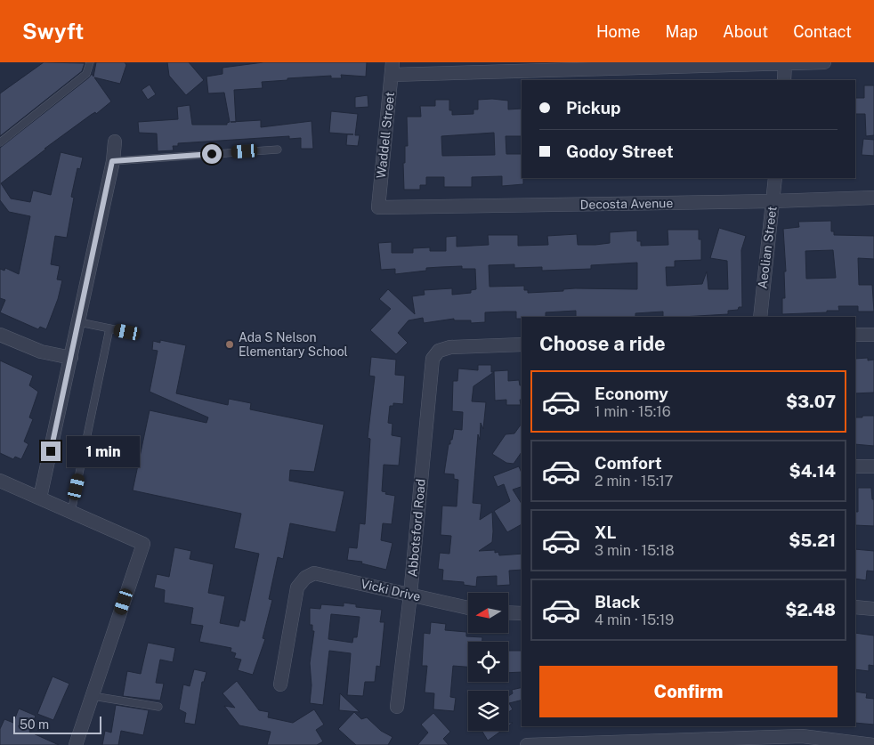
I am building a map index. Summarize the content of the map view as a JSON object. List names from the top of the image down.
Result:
{
  "streets": {
    "street": [
      "Waddell Street",
      "Decosta Avenue",
      "Aeolian Street",
      "Abbotsford Road",
      "Vicki Drive"
    ]
  },
  "crossings": [
    ["Waddell Street", "Decosta Avenue"],
    ["Decosta Avenue", "Aeolian Street"],
    ["Abbotsford Road", "Vicki Drive"]
  ],
  "places": ["Ada S Nelson Elementary School"],
  "scale_bar": "50 m",
  "north": "left",
  "page": {
    "header": "Swyft",
    "nav": [
      "Home",
      "Map",
      "About",
      "Contact"
    ],
    "banner": ["Pickup", "Godoy Street"],
    "heading": "Choose a ride",
    "list": [
      {
        "name": "Economy",
        "note": "1 min · 15:16",
        "value": "$3.07"
      },
      {
        "name": "Comfort",
        "note": "2 min · 15:17",
        "value": "$4.14"
      },
      {
        "name": "XL",
        "note": "3 min · 15:18",
        "value": "$5.21"
      },
      {
        "name": "Black",
        "note": "4 min · 15:19",
        "value": "$2.48"
      }
    ],
    "bubble": "1 min",
    "buttons": "Confirm",
    "scale": "50 m"
  }
}
